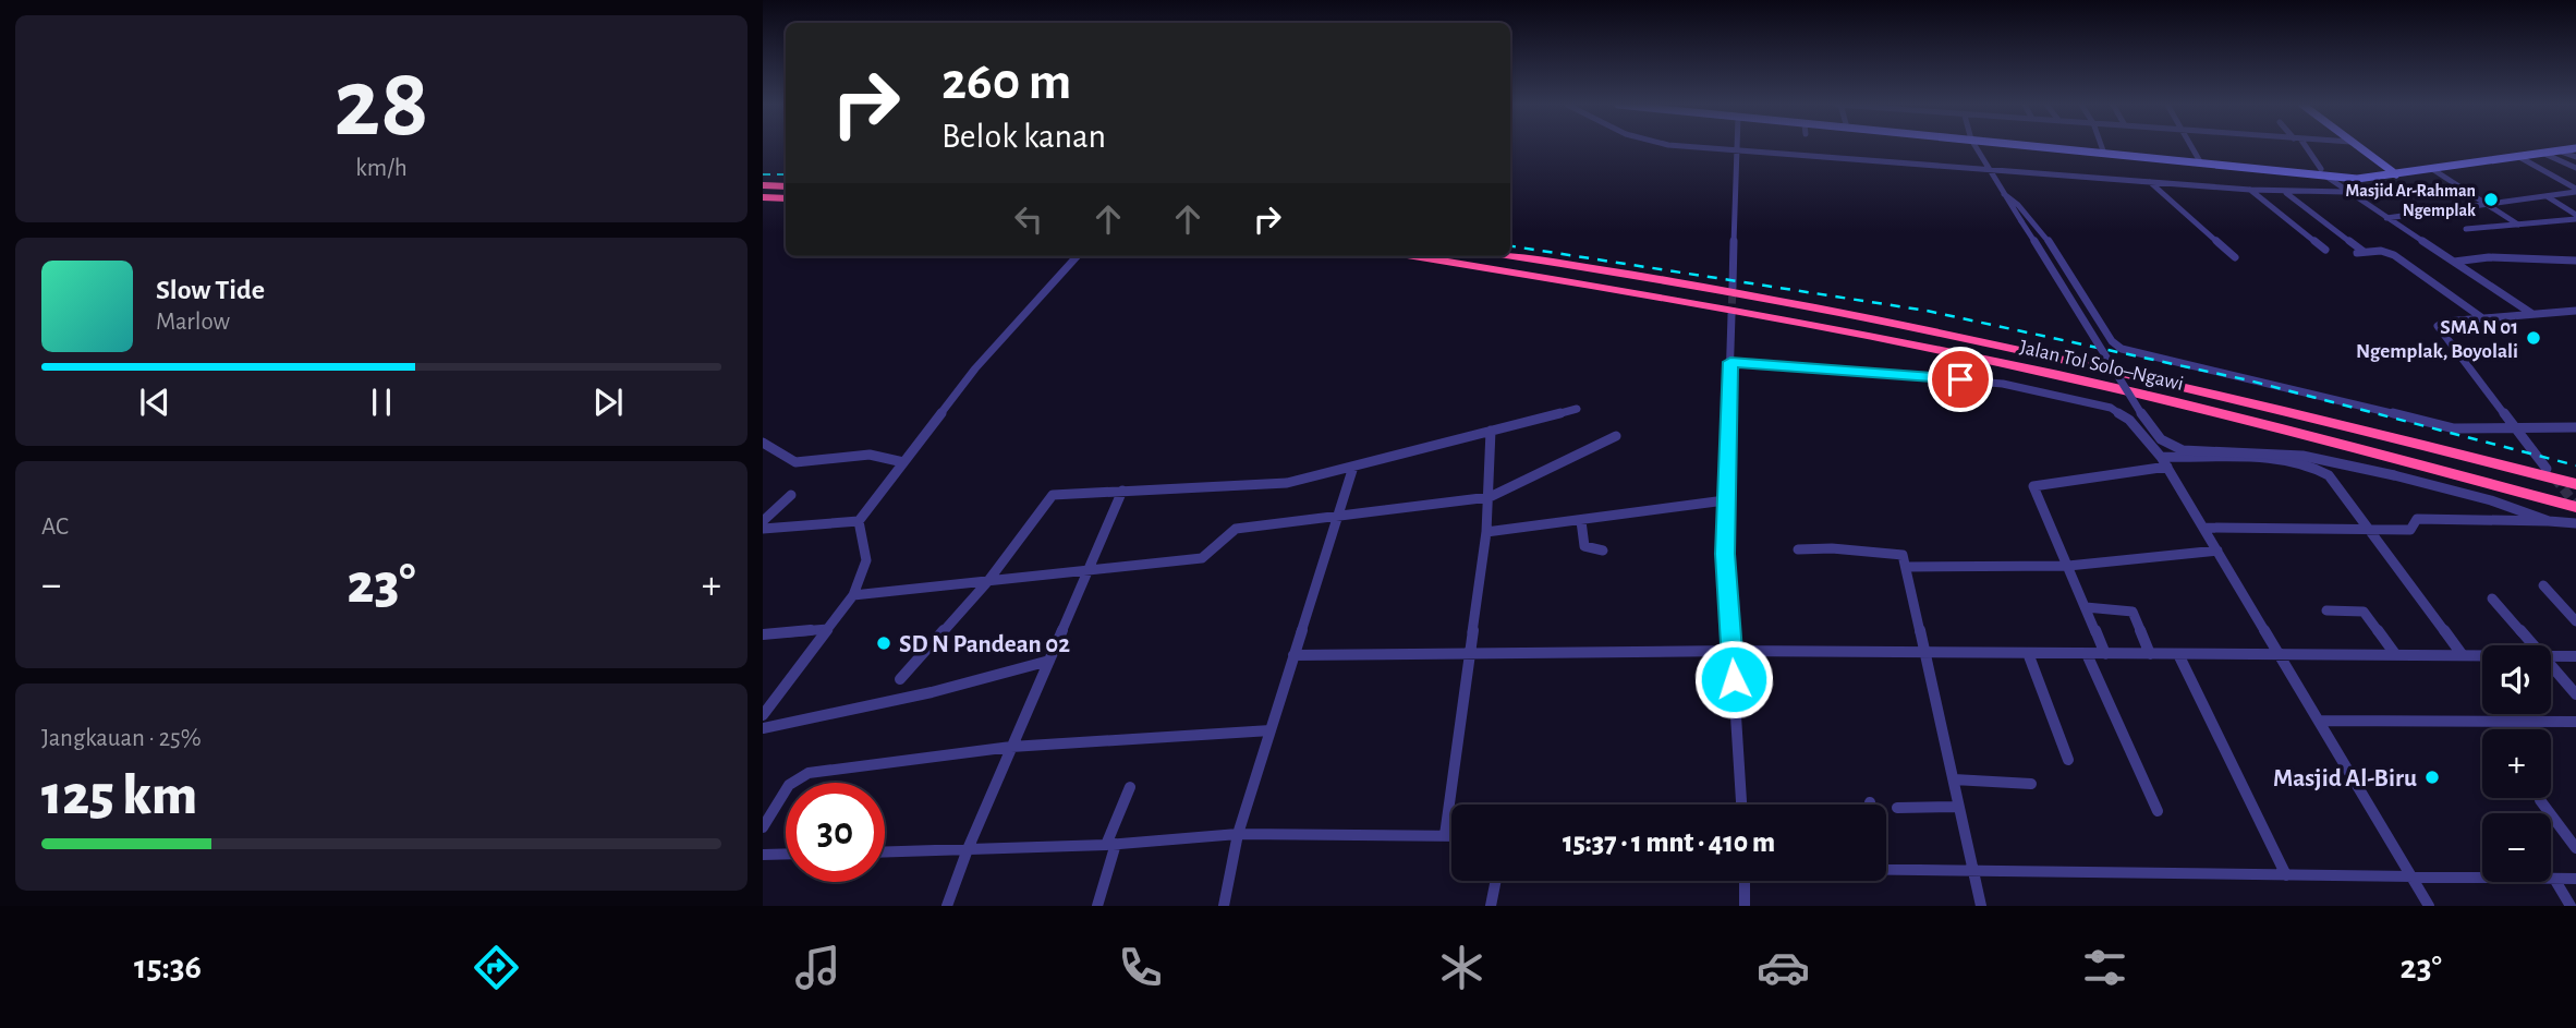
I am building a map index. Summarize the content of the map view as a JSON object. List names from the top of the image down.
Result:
{
  "streets": {
    "highway": ["Jalan Tol Solo–Ngawi"]
  },
  "places": [
    "Masjid Ar-Rahman Ngemplak",
    "SMA N 01 Ngemplak, Boyolali",
    "SD N Pandean 02",
    "Masjid Al-Biru"
  ],
  "page": {
    "tile": [
      ["28", "km/h"],
      "AC",
      ["Jangkauan · 25%", "125 km"]
    ],
    "turn": ["260 m", "Belok kanan"],
    "song": ["Slow Tide", "Marlow"],
    "heat": ["−", "23°", "+"],
    "map_buttons": ["+", "−"],
    "limit": "30",
    "trip": "15:37 · 1 mnt · 410 m",
    "tabs": ["15:36", "23°"]
  }
}
